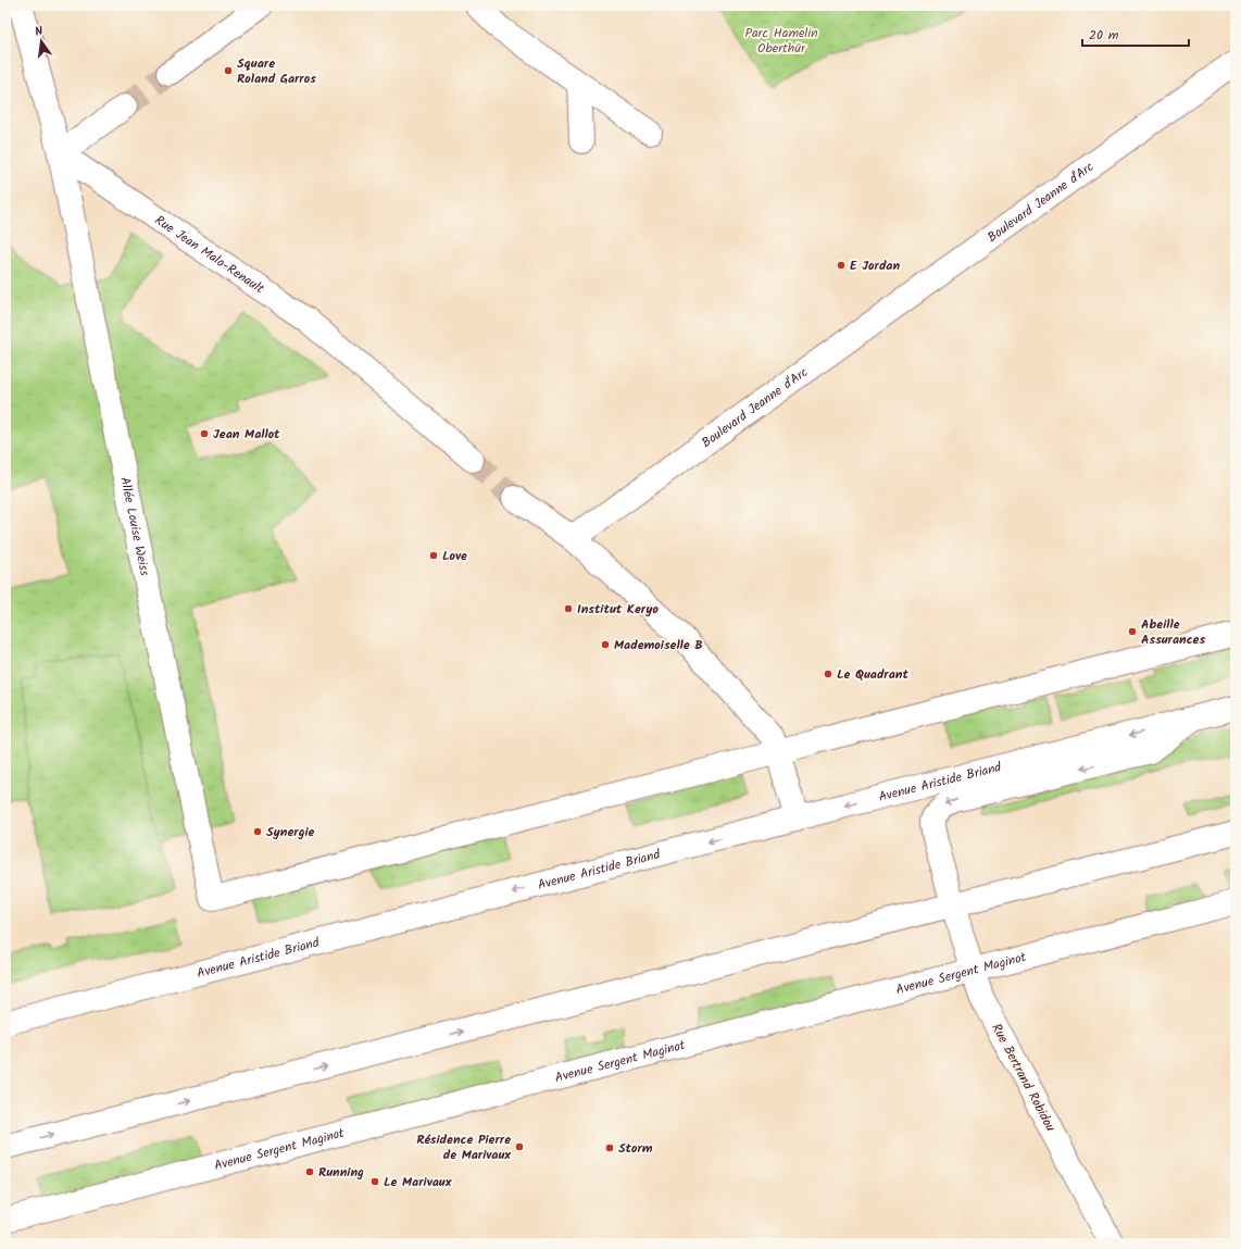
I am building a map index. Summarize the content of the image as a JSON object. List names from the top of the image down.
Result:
{
  "streets": {
    "street": [
      "Boulevard Jeanne d'Arc",
      "Rue Jean Malo-Renault",
      "Allée Louise Weiss",
      "Avenue Aristide Briand",
      "Avenue Sergent Maginot",
      "Rue Bertrand Robidou"
    ]
  },
  "crossings": [
    ["Rue Jean Malo-Renault", "Allée Louise Weiss"],
    ["Avenue Aristide Briand", "Rue Bertrand Robidou"],
    ["Avenue Sergent Maginot", "Rue Bertrand Robidou"]
  ],
  "parks": ["Parc Hamelin Oberthür"],
  "places": [
    "Square Roland Garros",
    "E Jordan",
    "Jean Mallot",
    "Love",
    "Institut Keryo",
    "Abeille Assurances",
    "Mademoiselle B",
    "Le Quadrant",
    "Synergie",
    "Résidence Pierre de Marivaux",
    "Storm",
    "Running",
    "Le Marivaux"
  ],
  "scale_bar": "20 m",
  "north": "top"
}
